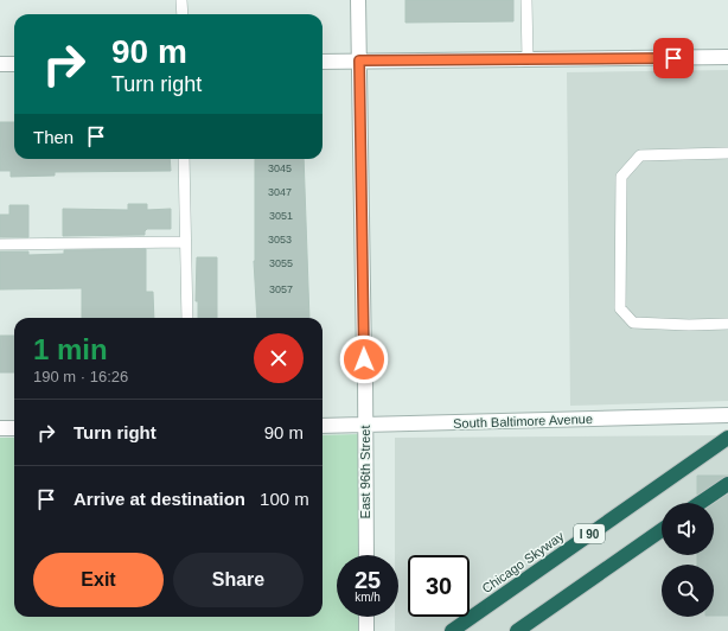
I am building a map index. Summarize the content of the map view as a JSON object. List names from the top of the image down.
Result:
{
  "streets": {
    "highway": ["I 90", "Chicago Skyway"],
    "street": ["South Baltimore Avenue", "East 96th Street"]
  },
  "crossings": [
    ["South Baltimore Avenue", "East 96th Street"]
  ],
  "house_numbers": [
    "3045",
    "3047",
    "3051",
    "3053",
    "3055",
    "3057"
  ],
  "page": {
    "turn": ["90 m", "Turn right"],
    "then": "Then",
    "heading": ["1 min", "190 m · 16:26"],
    "list": [
      {
        "name": "Turn right",
        "value": "90 m"
      },
      {
        "name": "Arrive at destination",
        "value": "100 m"
      }
    ],
    "buttons": ["Exit", "Share"],
    "speed": "25 km/h",
    "limit": "30"
  }
}
